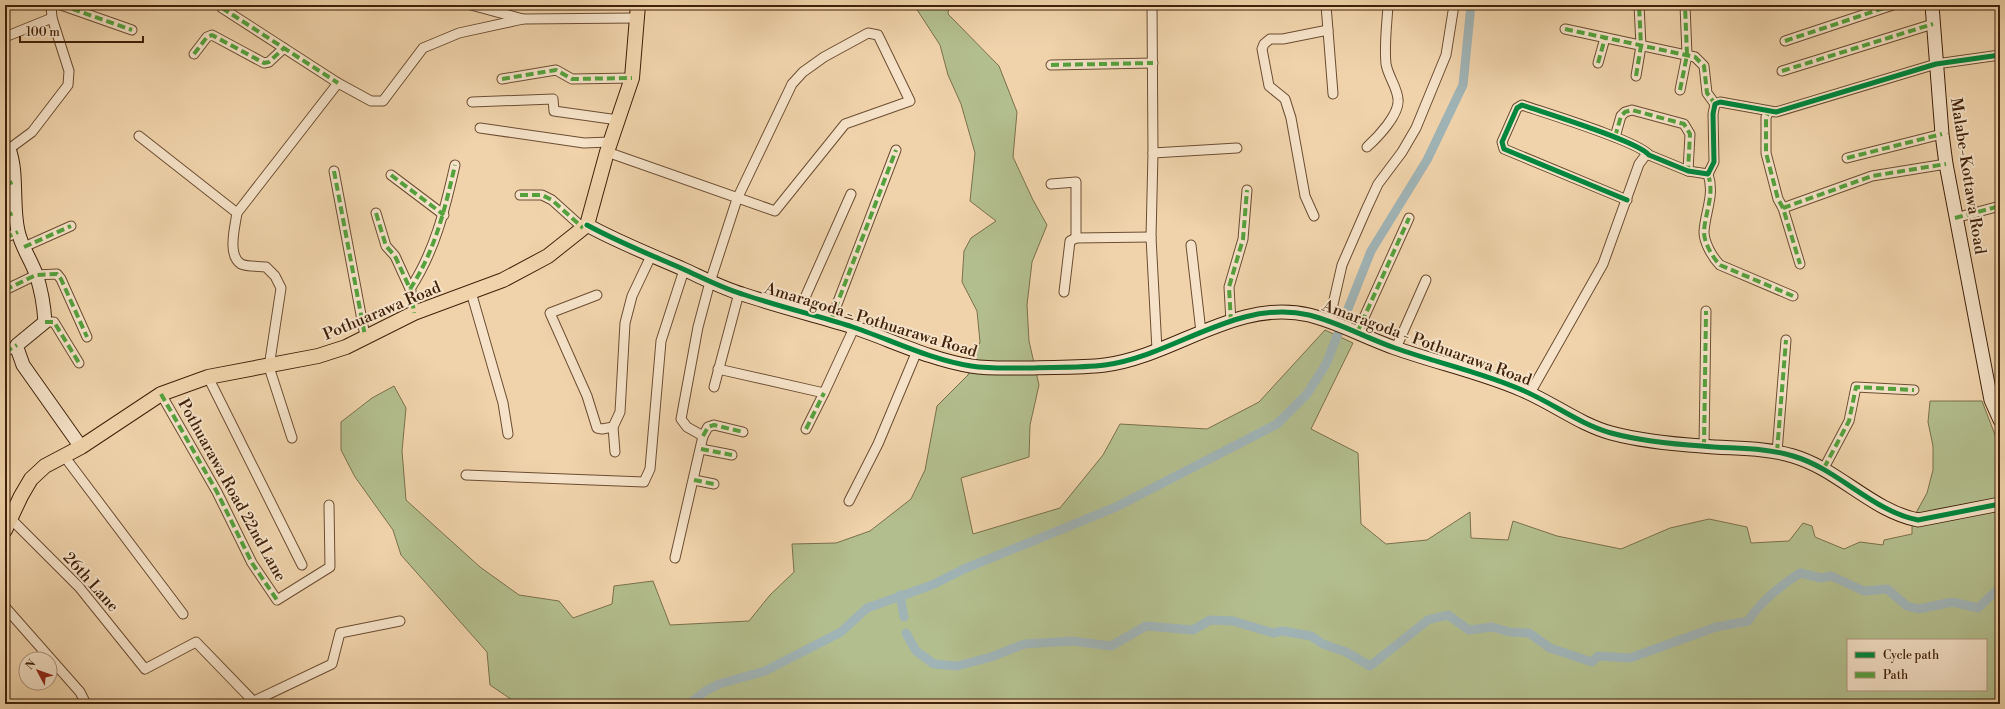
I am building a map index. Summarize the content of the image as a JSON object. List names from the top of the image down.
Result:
{
  "streets": {
    "main road": ["Pothuarawa Road"],
    "street": [
      "Malabe-Kottawa Road",
      "Amaragoda - Pothuarawa Road",
      "Pothuarawa Road 22nd Lane",
      "26th Lane"
    ]
  },
  "crossings": [
    ["Pothuarawa Road", "Amaragoda - Pothuarawa Road"],
    ["Pothuarawa Road", "Pothuarawa Road 22nd Lane"],
    ["Pothuarawa Road", "26th Lane"]
  ],
  "legend": ["Cycle path", "Path"],
  "scale_bar": "100 m",
  "north": "top left"
}
